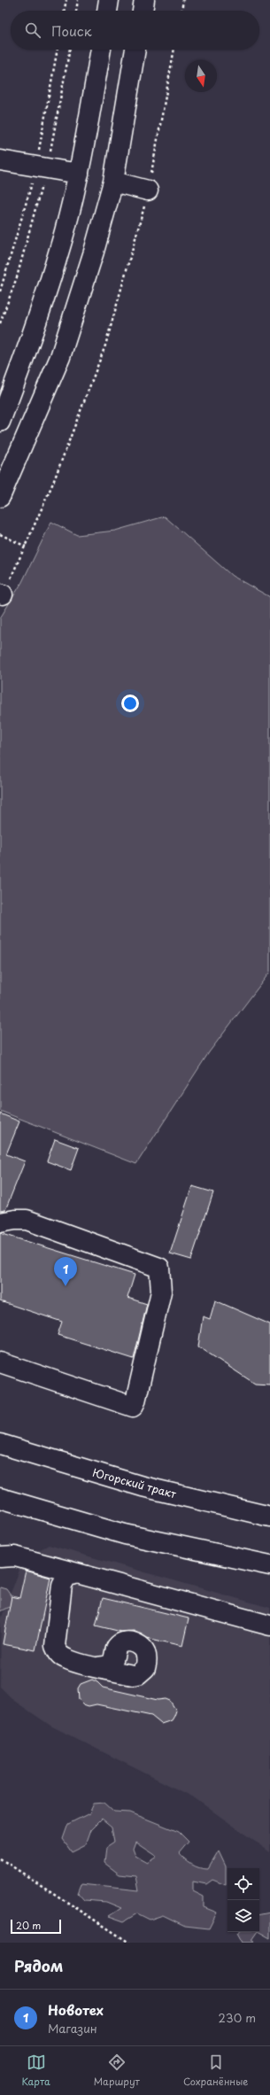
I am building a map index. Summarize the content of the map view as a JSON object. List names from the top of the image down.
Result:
{
  "streets": {
    "street": ["Югорский тракт"]
  },
  "scale_bar": "20 m",
  "north": "bottom",
  "page": {
    "search": "Поиск",
    "pins": "1",
    "scale": "20 m",
    "heading": "Рядом",
    "list": [
      {
        "mark": "1",
        "name": "Новотех",
        "note": "Магазин",
        "value": "230 m"
      }
    ],
    "nav": ["Карта", "Маршрут", "Сохранённые"]
  }
}
